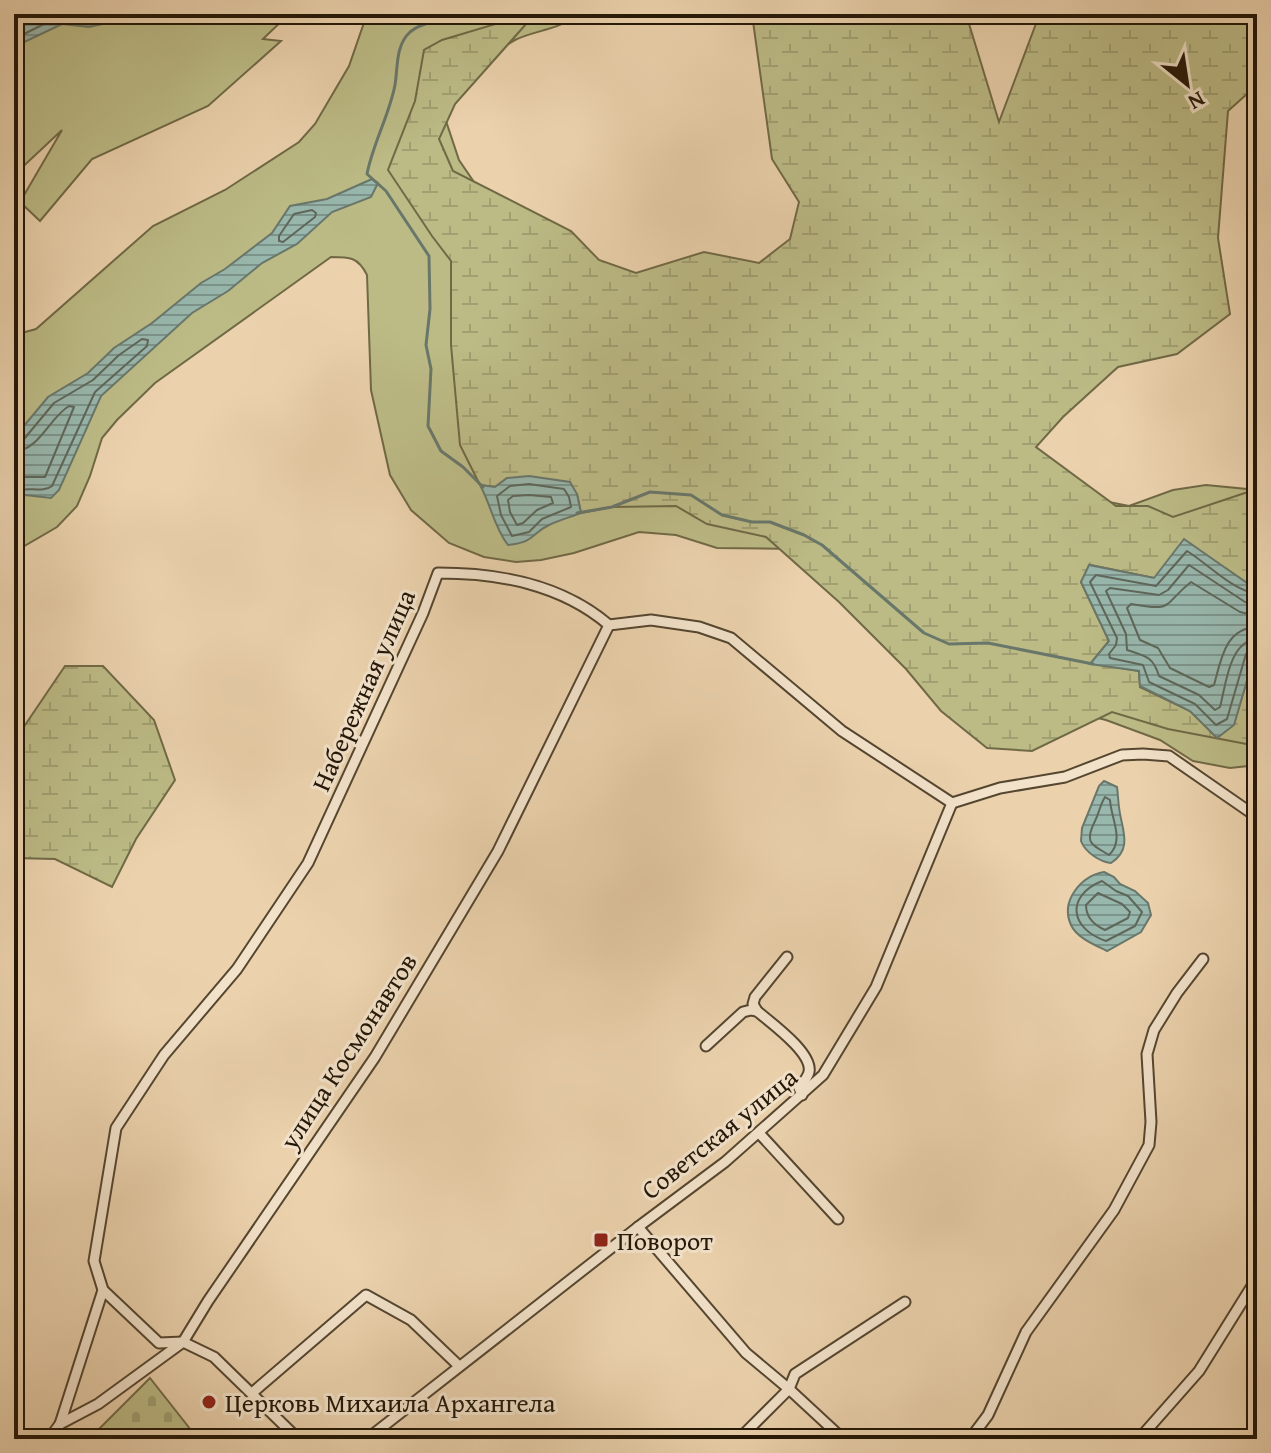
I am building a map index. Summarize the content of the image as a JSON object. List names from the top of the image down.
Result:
{
  "streets": {
    "street": ["Набережная улица", "улица Космонавтов", "Советская улица"]
  },
  "crossings": [
    ["Набережная улица", "улица Космонавтов"]
  ],
  "places": {
    "transit": ["Поворот"],
    "other": ["Церковь Михаила Архангела"]
  },
  "north": "bottom right"
}
